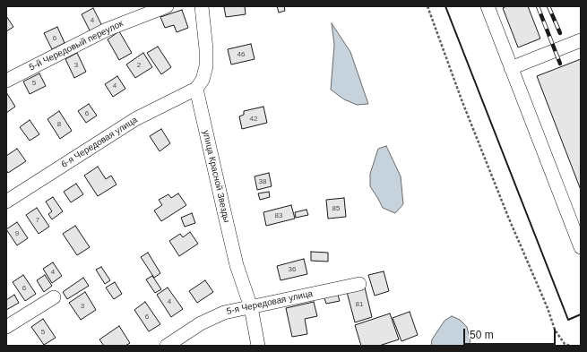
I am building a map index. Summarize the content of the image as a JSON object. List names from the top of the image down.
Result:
{
  "streets": {
    "street": [
      "5-й Чередовый переулок",
      "6-я Чередовая улица",
      "улица Красной Звезды",
      "5-я Чередовая улица"
    ]
  },
  "crossings": [
    ["6-я Чередовая улица", "улица Красной Звезды"],
    ["улица Красной Звезды", "5-я Чередовая улица"]
  ],
  "house_numbers": [
    "4",
    "6",
    "46",
    "3",
    "2",
    "5",
    "4",
    "6",
    "42",
    "8",
    "38",
    "85",
    "83",
    "7",
    "9",
    "36",
    "4",
    "6",
    "4",
    "81",
    "3",
    "6",
    "5"
  ],
  "scale_bar": "50 m"
}
